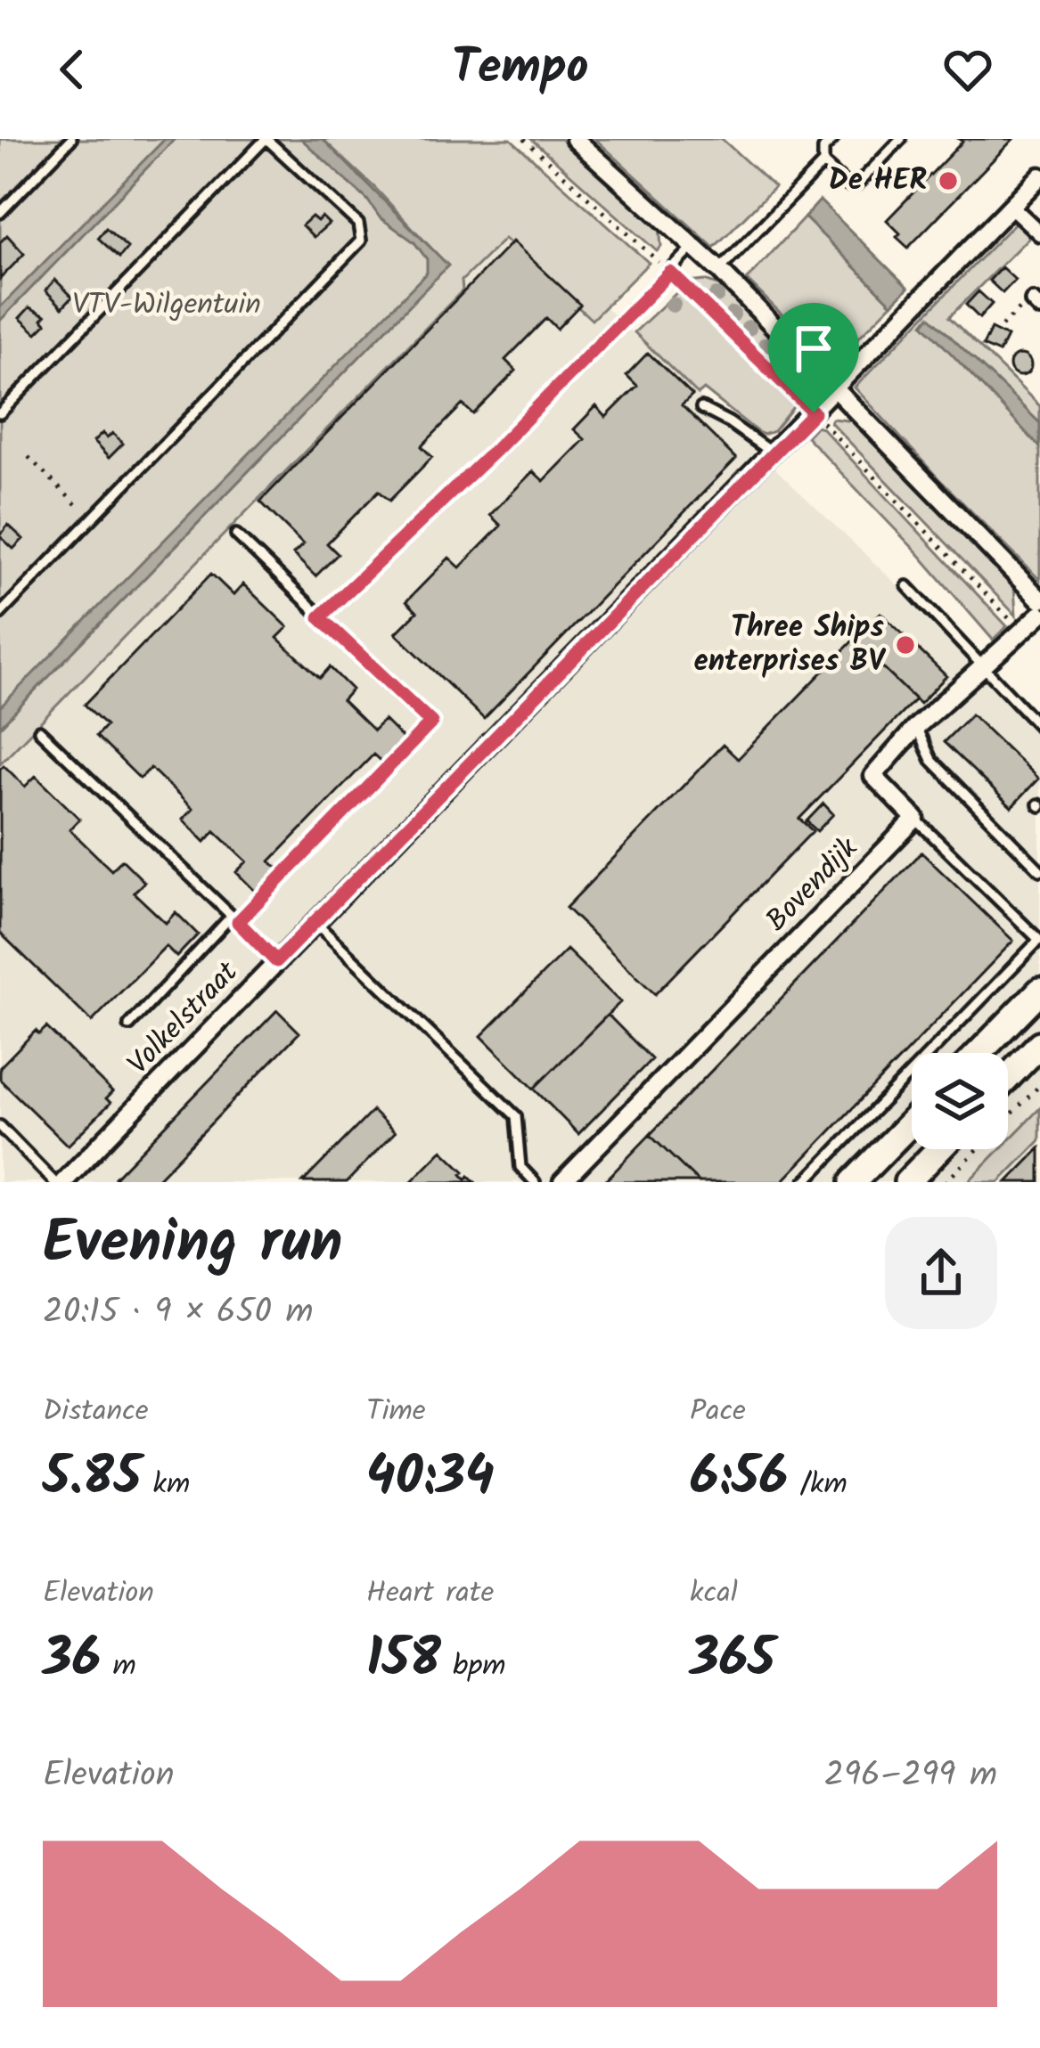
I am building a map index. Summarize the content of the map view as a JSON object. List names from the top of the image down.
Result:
{
  "streets": {
    "street": ["Bovendijk", "Volkelstraat"]
  },
  "parks": ["VTV-Wilgentuin"],
  "places": ["De HER", "Three Ships enterprises BV"],
  "page": {
    "header": "Tempo",
    "heading": ["Evening run", "20:15 · 9 × 650 m"],
    "stats": [
      ["Distance", "5.85 km"],
      ["Time", "40:34"],
      ["Pace", "6:56 /km"],
      ["Elevation", "36 m"],
      ["Heart rate", "158 bpm"],
      ["kcal", "365"]
    ],
    "chart": ["Elevation", "296–299 m"]
  }
}
